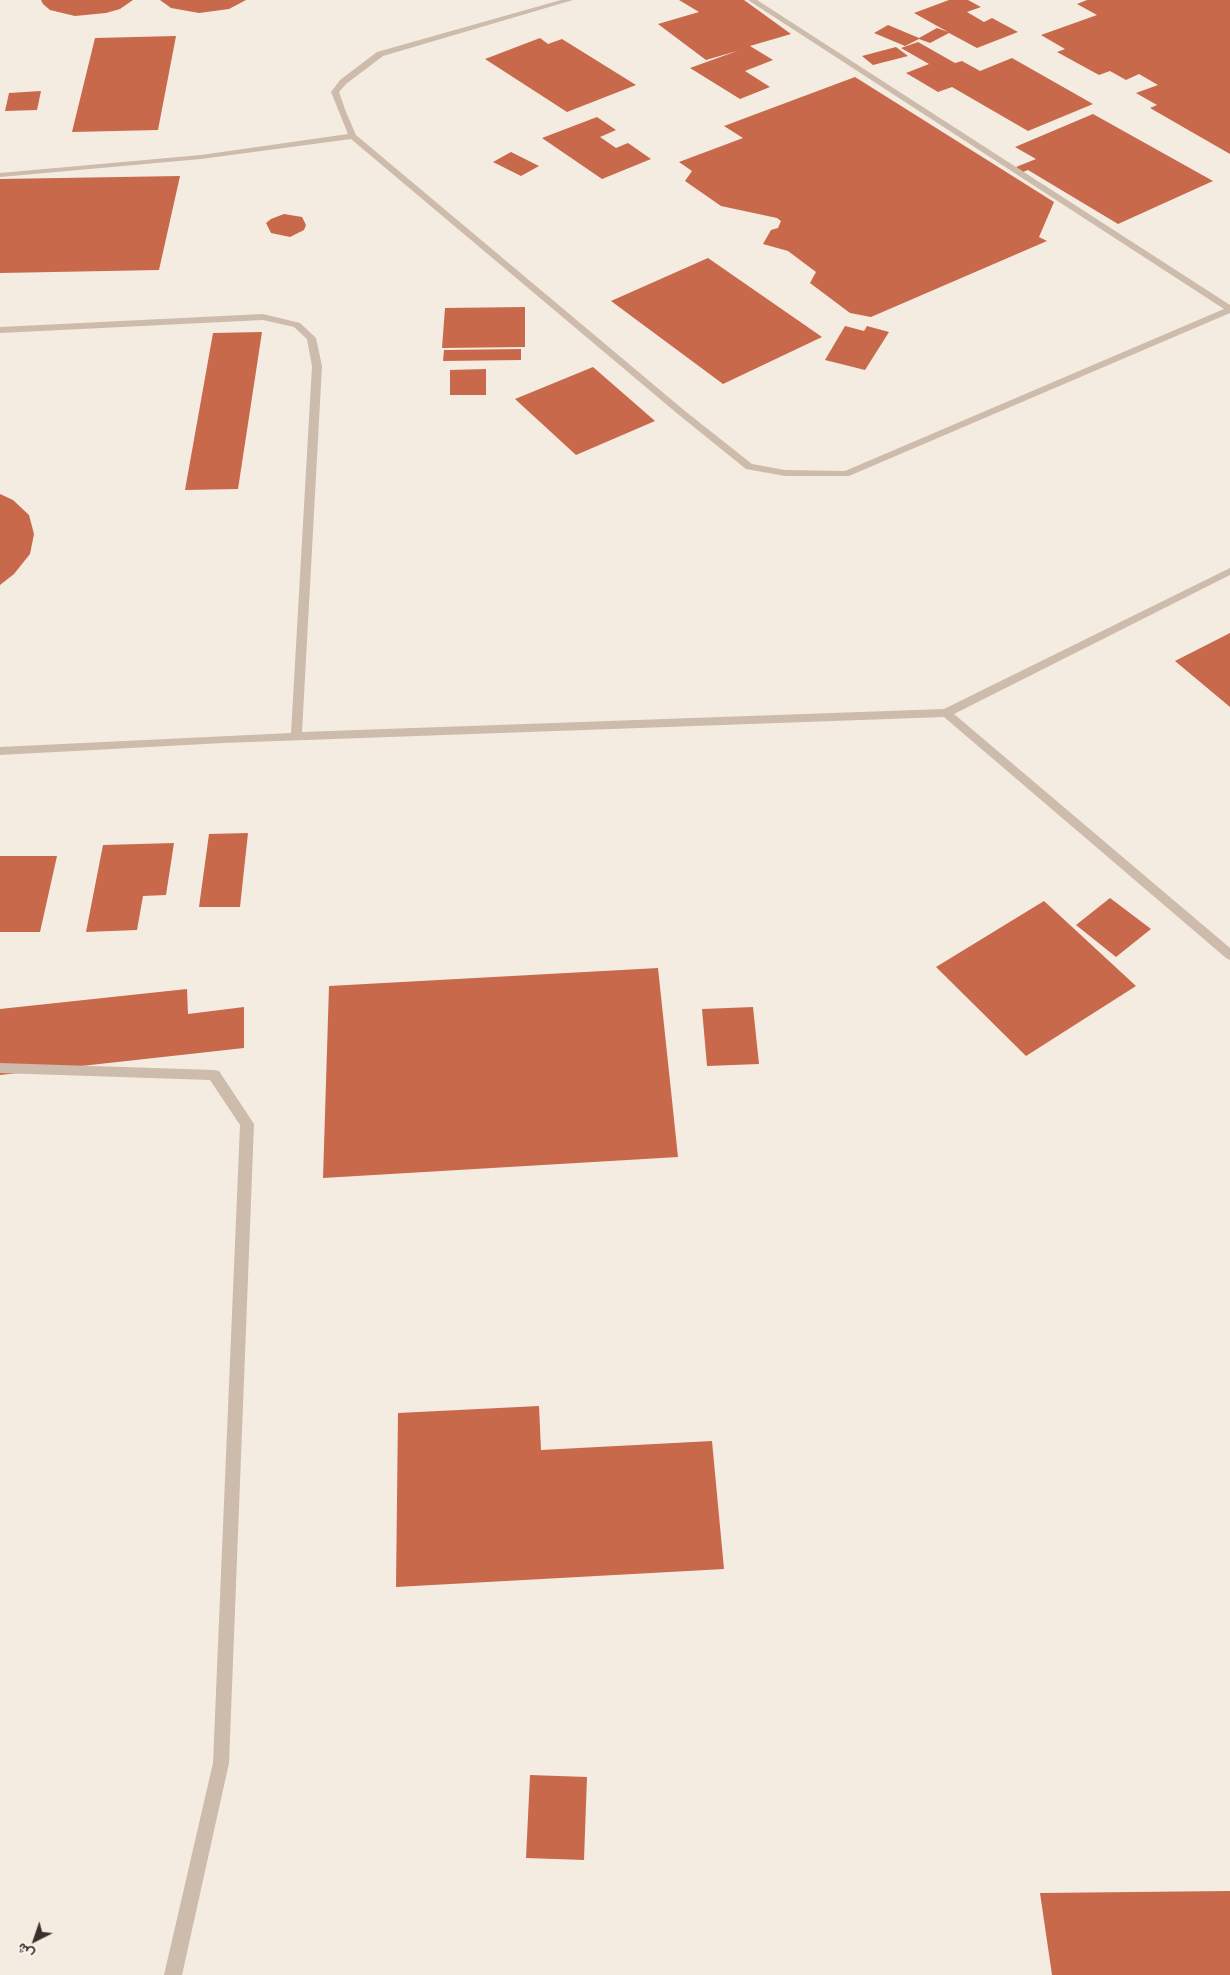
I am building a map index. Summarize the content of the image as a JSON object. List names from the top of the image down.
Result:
{
  "north": "bottom left"
}
